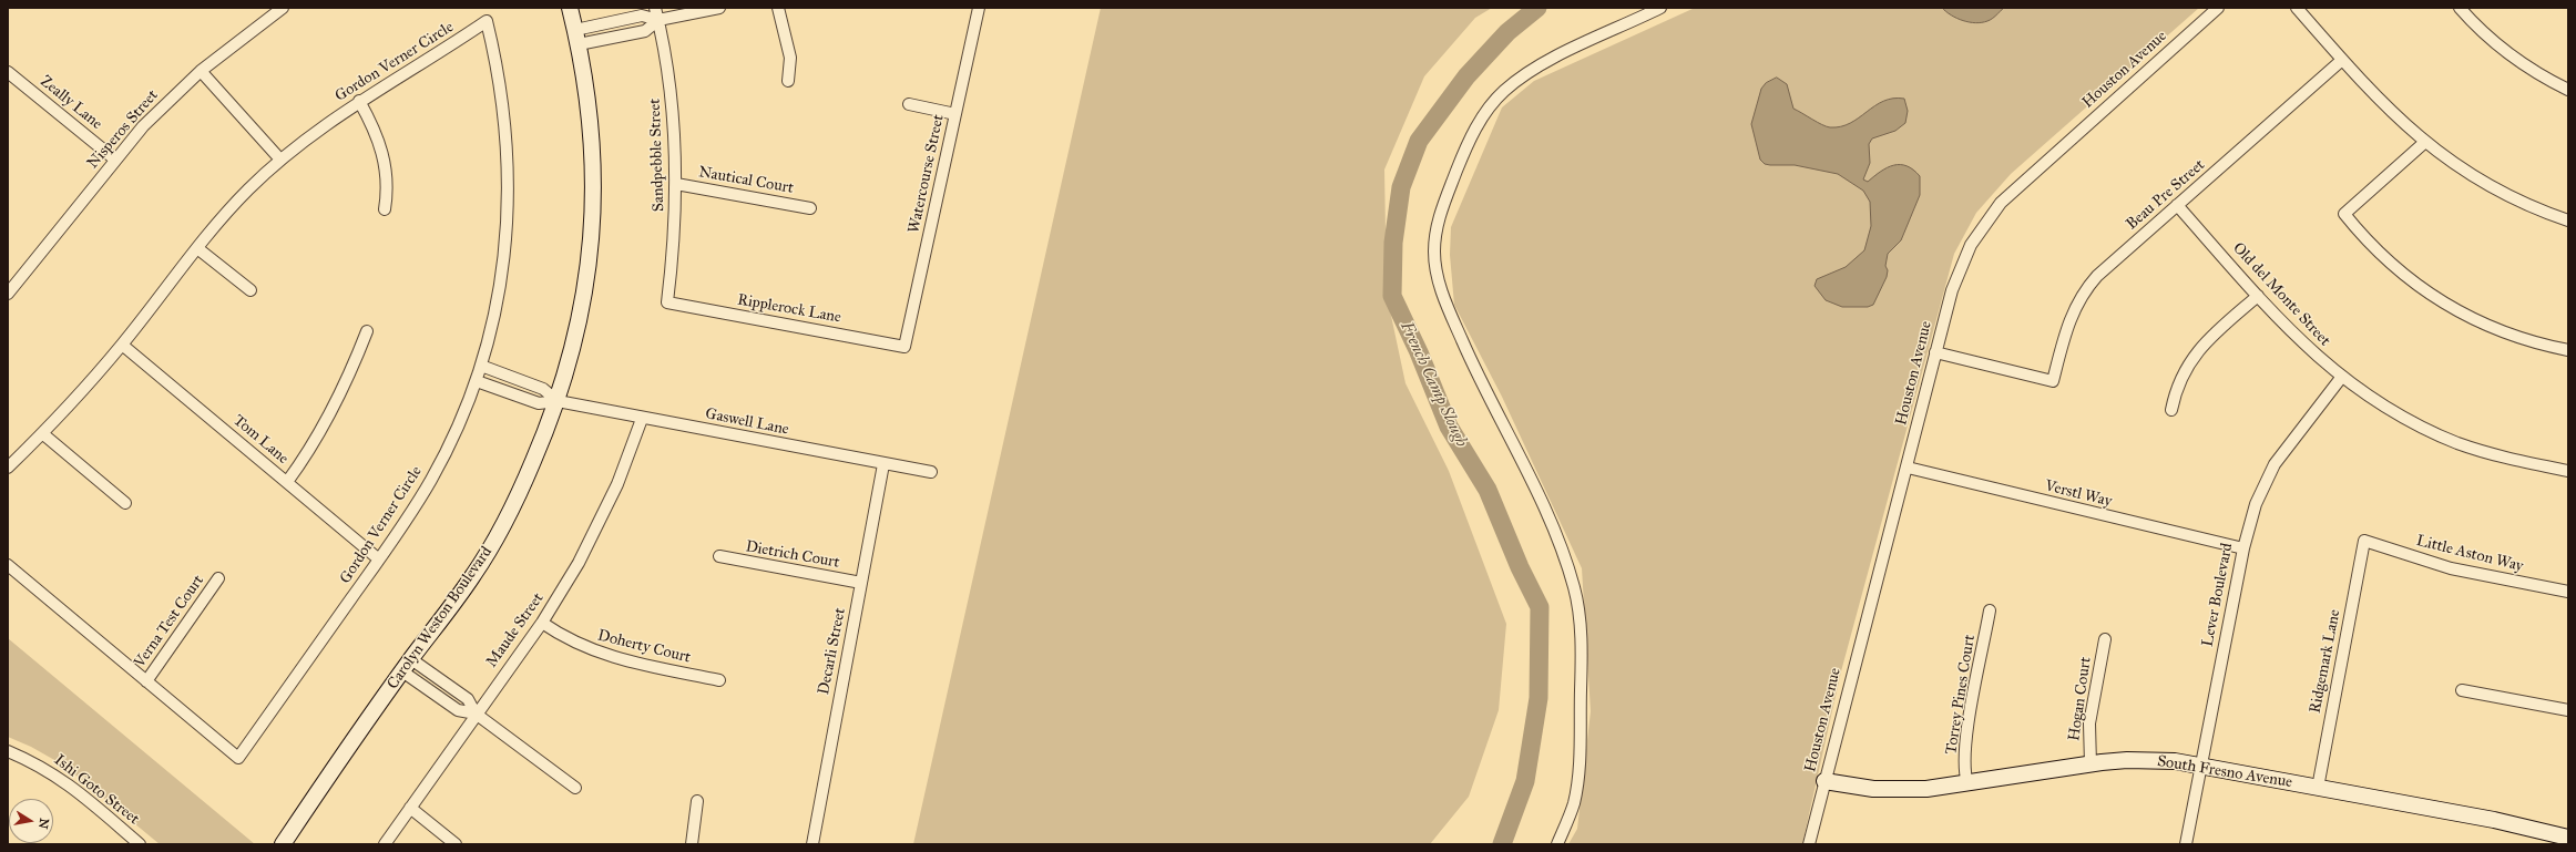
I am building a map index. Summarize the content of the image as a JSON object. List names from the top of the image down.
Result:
{
  "streets": {
    "street": [
      "Gordon Verner Circle",
      "Houston Avenue",
      "Zeally Lane",
      "Nisperos Street",
      "Sandpebble Street",
      "Watercourse Street",
      "Nautical Court",
      "Beau Pre Street",
      "Old del Monte Street",
      "Ripplerock Lane",
      "Gaswell Lane",
      "Tom Lane",
      "Verstl Way",
      "Little Aston Way",
      "Dietrich Court",
      "Lever Boulevard",
      "Carolyn Weston Boulevard",
      "Verna Test Court",
      "Maude Street",
      "Doherty Court",
      "Decarli Street",
      "Ridgemark Lane",
      "Torrey Pines Court",
      "Hogan Court",
      "South Fresno Avenue",
      "Ishi Goto Street"
    ]
  },
  "crossings": [
    ["Gordon Verner Circle", "Gaswell Lane"],
    ["Gordon Verner Circle", "Tom Lane"],
    ["Gordon Verner Circle", "Verna Test Court"],
    ["Houston Avenue", "Beau Pre Street"],
    ["Houston Avenue", "Verstl Way"],
    ["Houston Avenue", "South Fresno Avenue"],
    ["Zeally Lane", "Nisperos Street"],
    ["Sandpebble Street", "Nautical Court"],
    ["Sandpebble Street", "Ripplerock Lane"],
    ["Watercourse Street", "Ripplerock Lane"],
    ["Beau Pre Street", "Old del Monte Street"],
    ["Old del Monte Street", "Lever Boulevard"],
    ["Gaswell Lane", "Carolyn Weston Boulevard"],
    ["Gaswell Lane", "Maude Street"],
    ["Gaswell Lane", "Decarli Street"],
    ["Verstl Way", "Lever Boulevard"],
    ["Little Aston Way", "Ridgemark Lane"],
    ["Dietrich Court", "Decarli Street"],
    ["Lever Boulevard", "South Fresno Avenue"],
    ["Maude Street", "Doherty Court"],
    ["Ridgemark Lane", "South Fresno Avenue"],
    ["Torrey Pines Court", "South Fresno Avenue"],
    ["Hogan Court", "South Fresno Avenue"]
  ],
  "water": ["French Camp Slough"],
  "north": "right"
}
